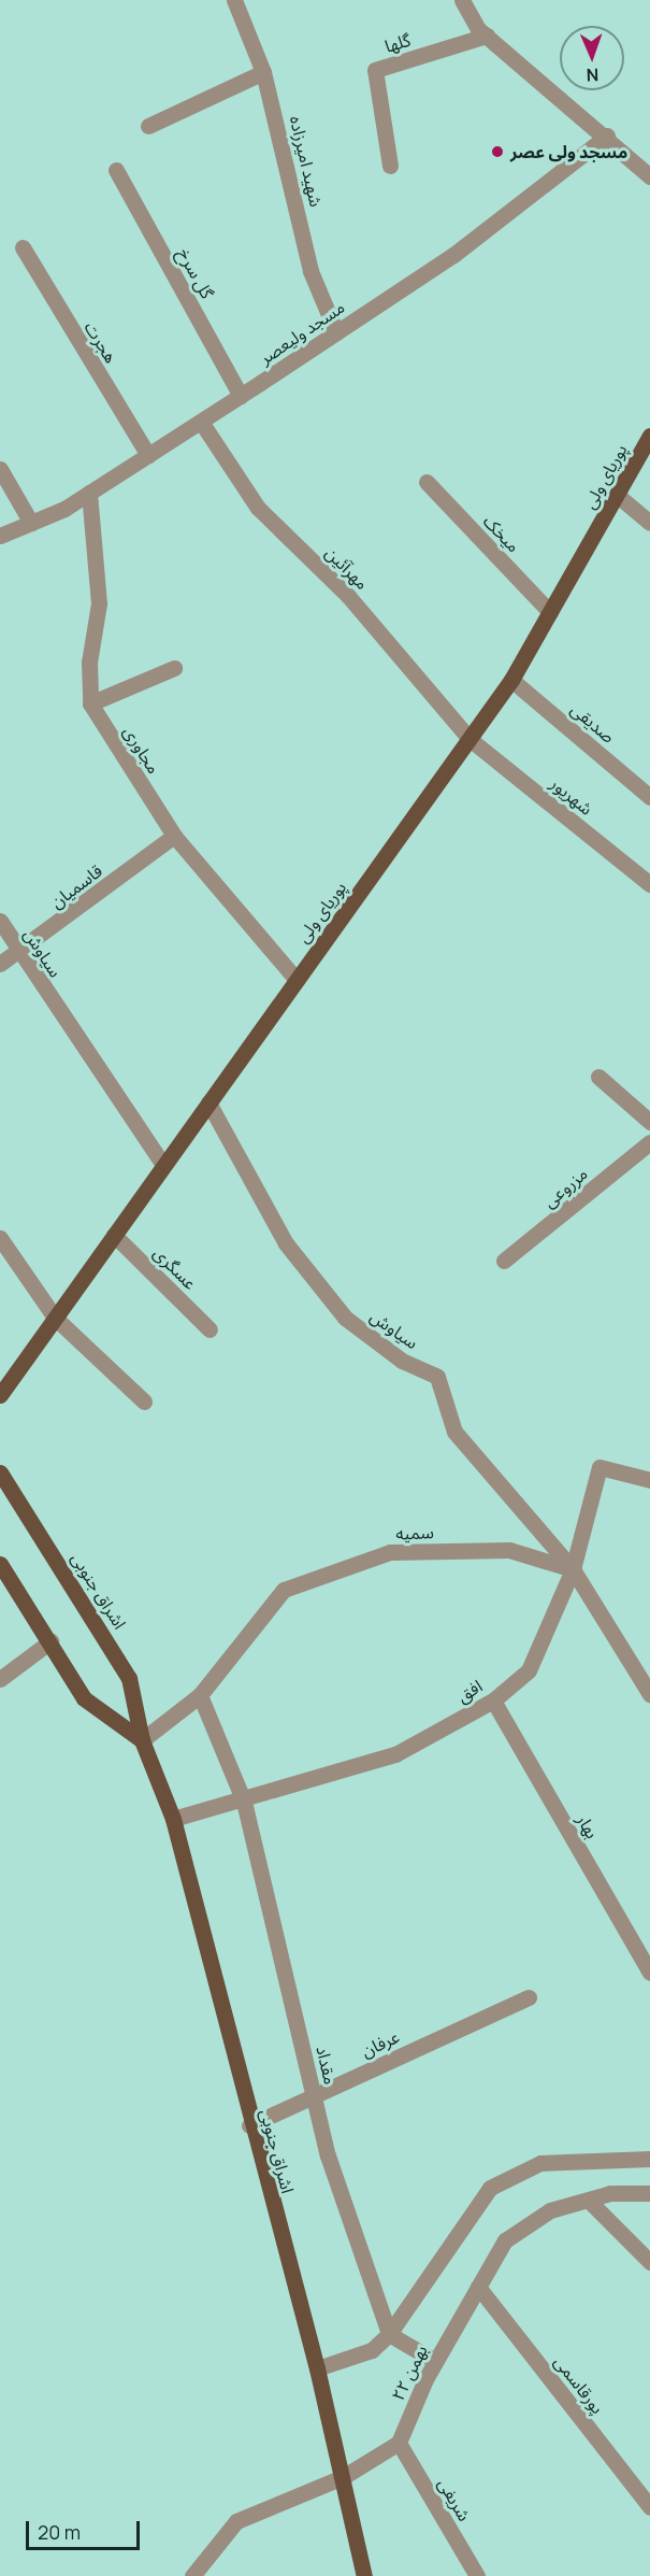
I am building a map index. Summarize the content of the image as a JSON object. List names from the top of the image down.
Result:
{
  "streets": {
    "main road": ["پوریای ولی", "اشراق جنوبی"],
    "street": [
      "گلها",
      "شهید امیرزاده",
      "گل سرخ",
      "مسجد ولیعصر",
      "هجرت",
      "میخک",
      "مهرآئین",
      "صدیقی",
      "مجاوری",
      "شهریور",
      "قاسمیان",
      "سیاوش",
      "مزروعی",
      "عسگری",
      "سمیه",
      "افق",
      "بهار",
      "عرفان",
      "مقداد",
      "۲۲ بهمن",
      "پورقاسمی",
      "شریفی"
    ]
  },
  "crossings": [
    ["شهید امیرزاده", "مسجد ولیعصر"],
    ["گل سرخ", "مسجد ولیعصر"],
    ["مسجد ولیعصر", "هجرت"],
    ["مسجد ولیعصر", "مهرآئین"],
    ["مسجد ولیعصر", "مجاوری"],
    ["پوریای ولی", "میخک"],
    ["پوریای ولی", "مهرآئین"],
    ["پوریای ولی", "صدیقی"],
    ["پوریای ولی", "مجاوری"],
    ["پوریای ولی", "شهریور"],
    ["پوریای ولی", "سیاوش"],
    ["پوریای ولی", "عسگری"],
    ["مهرآئین", "شهریور"],
    ["مجاوری", "قاسمیان"],
    ["قاسمیان", "سیاوش"],
    ["سیاوش", "سمیه"],
    ["سیاوش", "افق"],
    ["سمیه", "اشراق جنوبی"],
    ["سمیه", "افق"],
    ["سمیه", "مقداد"],
    ["اشراق جنوبی", "افق"],
    ["اشراق جنوبی", "عرفان"],
    ["اشراق جنوبی", "۲۲ بهمن"],
    ["افق", "بهار"],
    ["افق", "مقداد"],
    ["عرفان", "مقداد"],
    ["مقداد", "۲۲ بهمن"],
    ["۲۲ بهمن", "پورقاسمی"],
    ["۲۲ بهمن", "شریفی"]
  ],
  "places": ["مسجد ولی عصر"],
  "scale_bar": "20 m",
  "north": "bottom"
}
